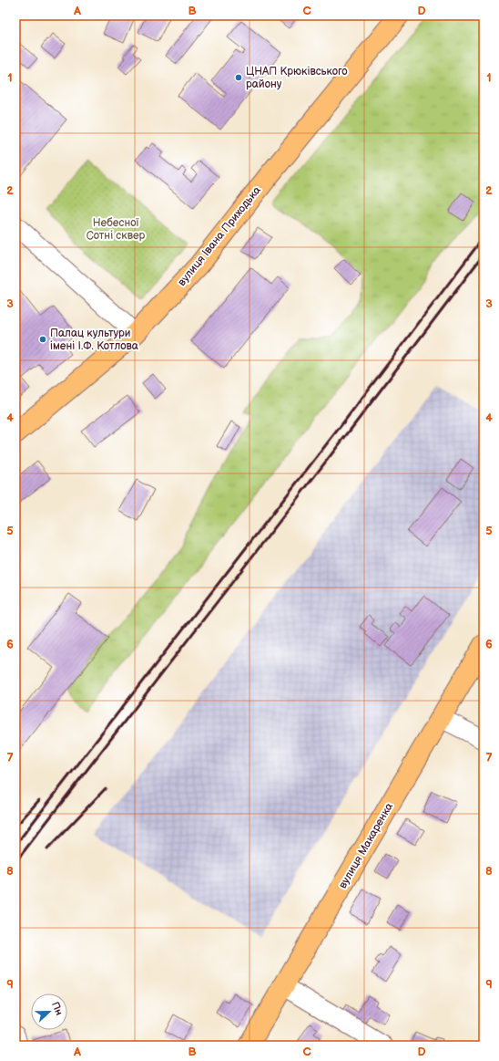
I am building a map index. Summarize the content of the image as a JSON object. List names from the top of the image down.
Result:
{
  "streets": {
    "main road": ["вулиця Івана Приходька", "вулиця Макаренка"]
  },
  "parks": ["Небесної Сотні сквер"],
  "places": ["ЦНАП Крюківського району", "Палац культури імені І.Ф. Котлова"],
  "north": "right",
  "grid": {
    "columns": [
      "A",
      "B",
      "C",
      "D"
    ],
    "rows": [
      "1",
      "2",
      "3",
      "4",
      "5",
      "6",
      "7",
      "8",
      "9"
    ]
  }
}
